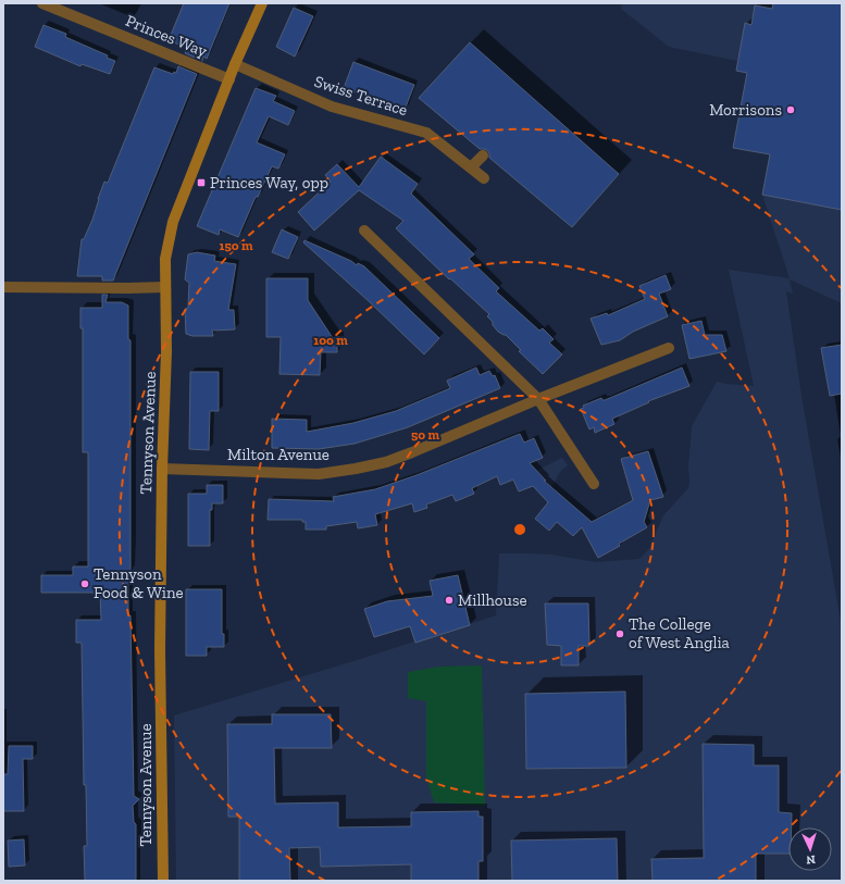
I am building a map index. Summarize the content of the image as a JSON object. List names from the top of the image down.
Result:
{
  "streets": {
    "main road": ["Tennyson Avenue"],
    "street": ["Princes Way", "Swiss Terrace", "Milton Avenue"]
  },
  "crossings": [
    ["Princes Way", "Tennyson Avenue"],
    ["Swiss Terrace", "Tennyson Avenue"],
    ["Tennyson Avenue", "Milton Avenue"]
  ],
  "places": {
    "other": [
      "Morrisons",
      "Tennyson Food & Wine",
      "Millhouse",
      "The College of West Anglia"
    ],
    "transit": ["Princes Way, opp"]
  },
  "north": "bottom",
  "rings": ["150 m", "100 m", "50 m"]
}
